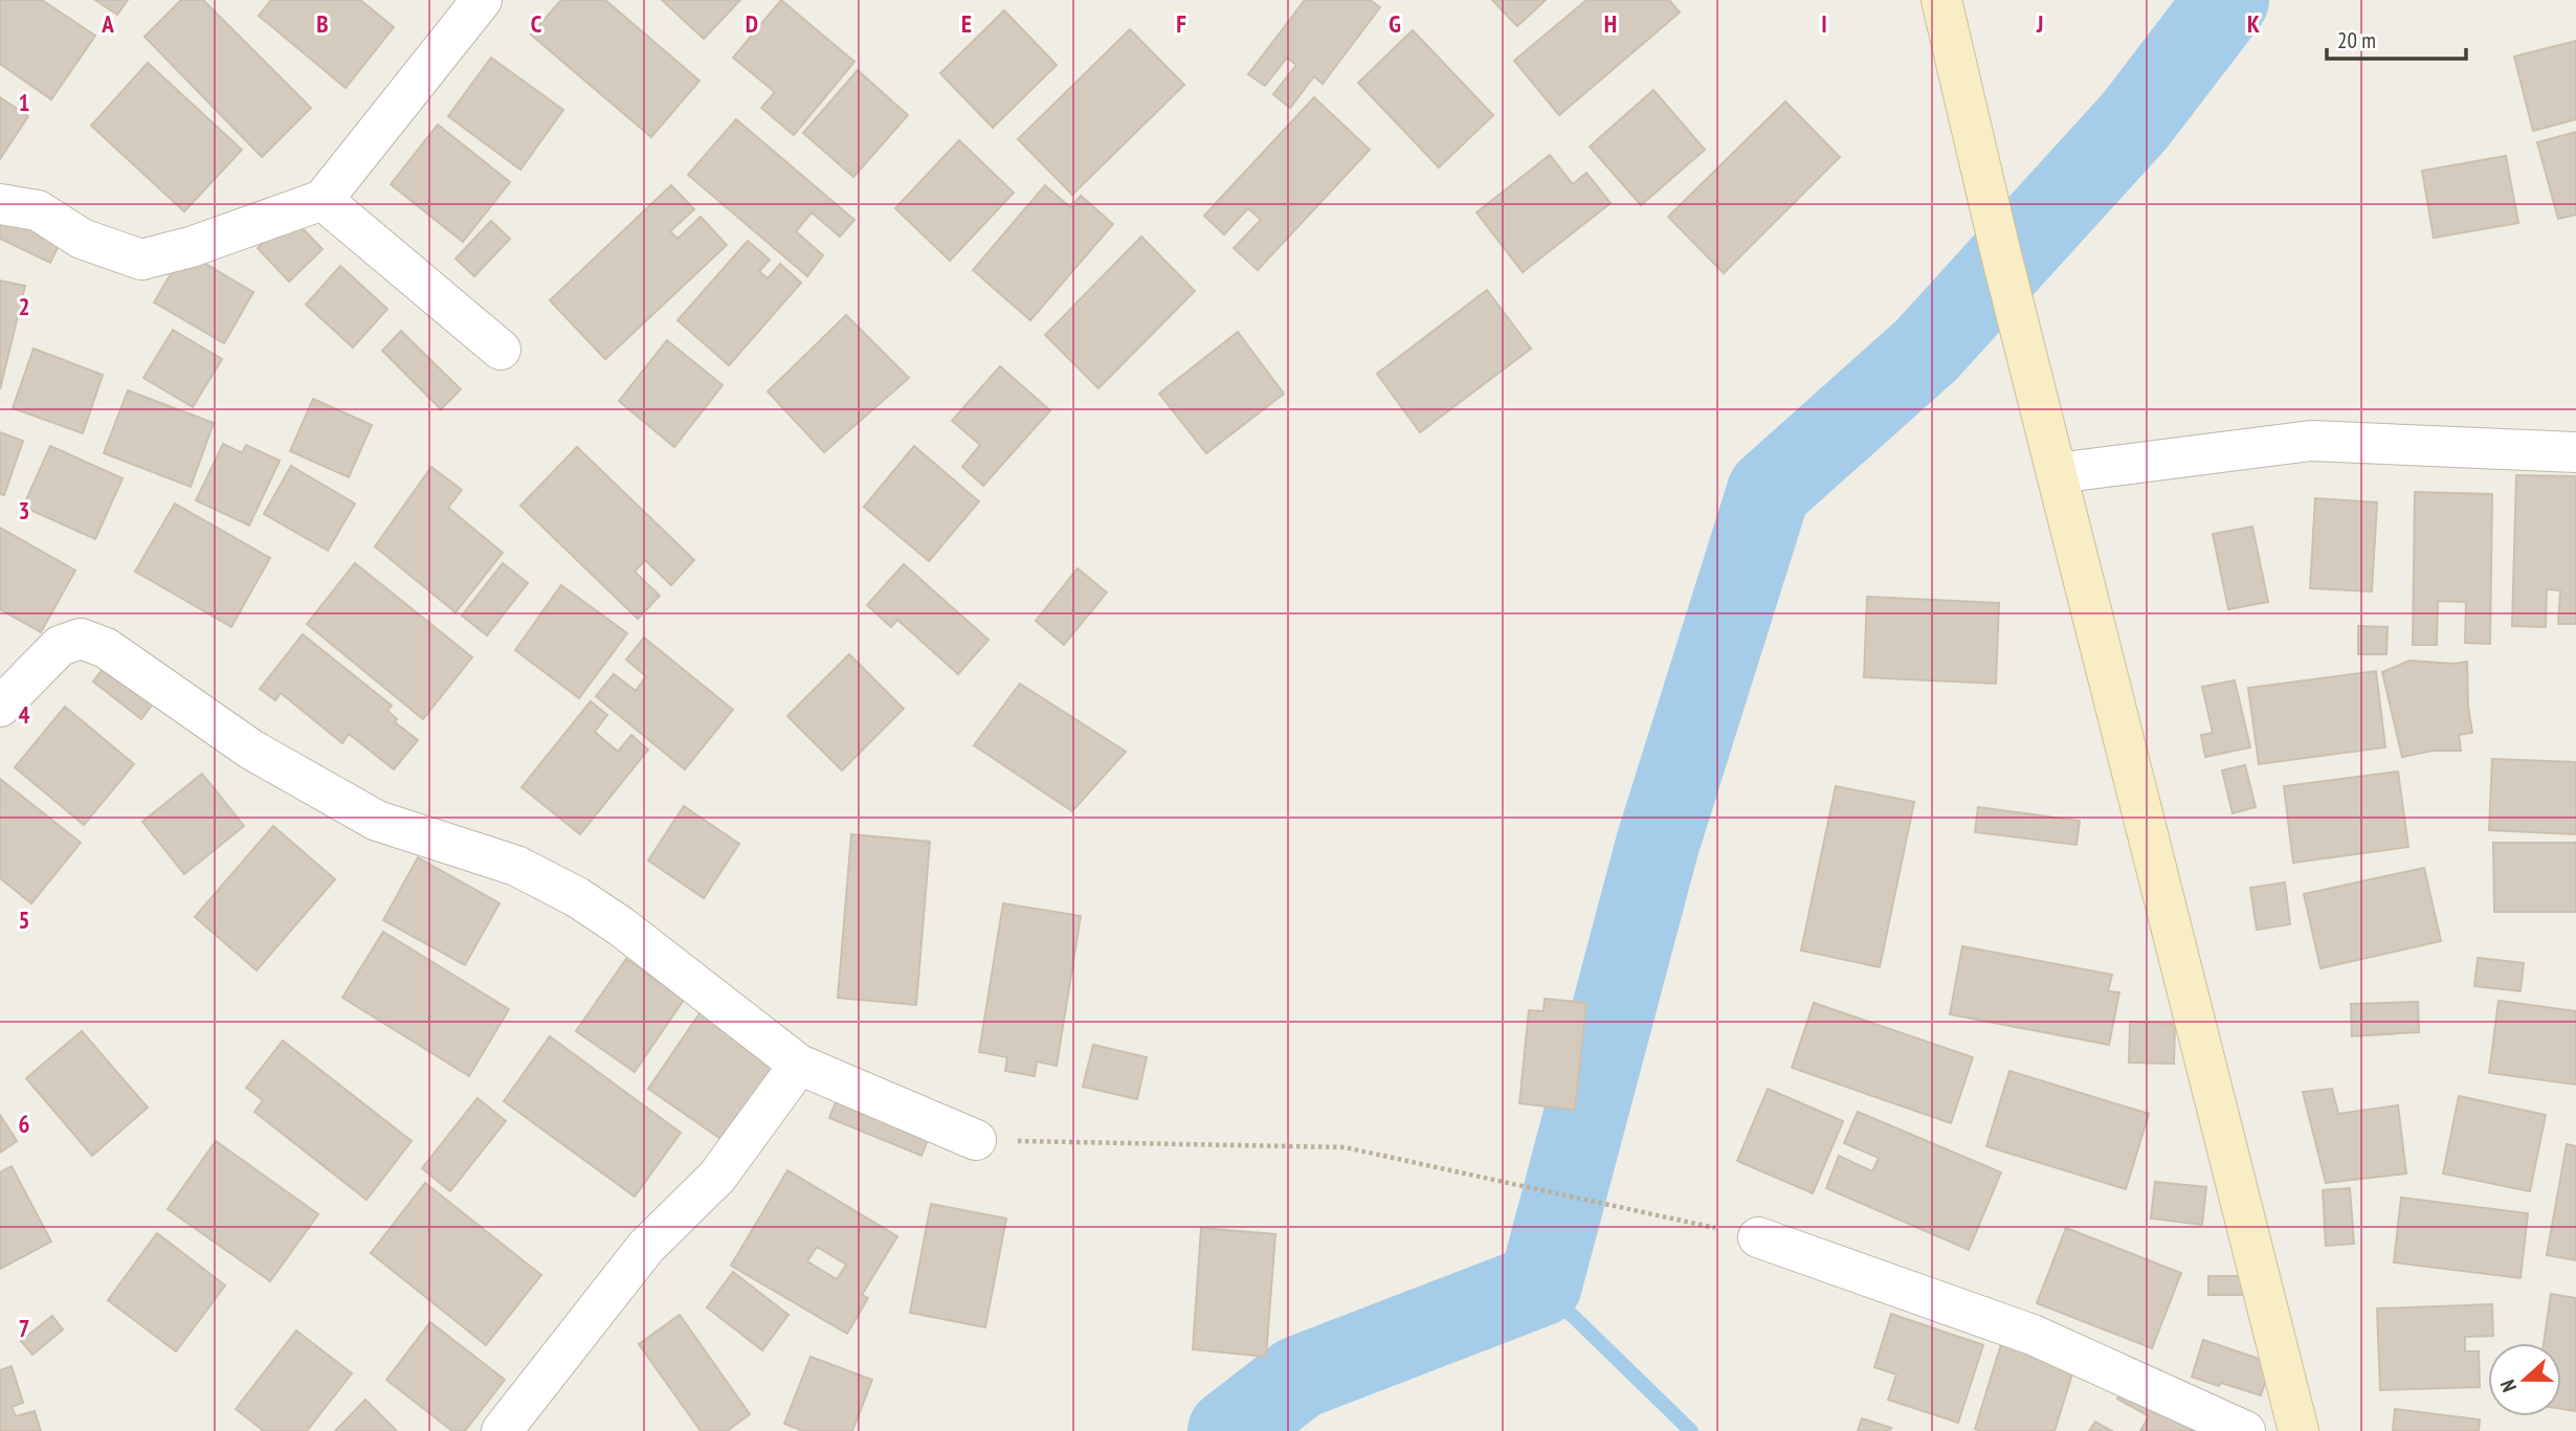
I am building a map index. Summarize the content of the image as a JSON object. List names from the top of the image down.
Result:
{
  "scale_bar": "20 m",
  "north": "left",
  "grid": {
    "columns": [
      "A",
      "B",
      "C",
      "D",
      "E",
      "F",
      "G",
      "H",
      "I",
      "J",
      "K"
    ],
    "rows": [
      "1",
      "2",
      "3",
      "4",
      "5",
      "6",
      "7"
    ]
  }
}
